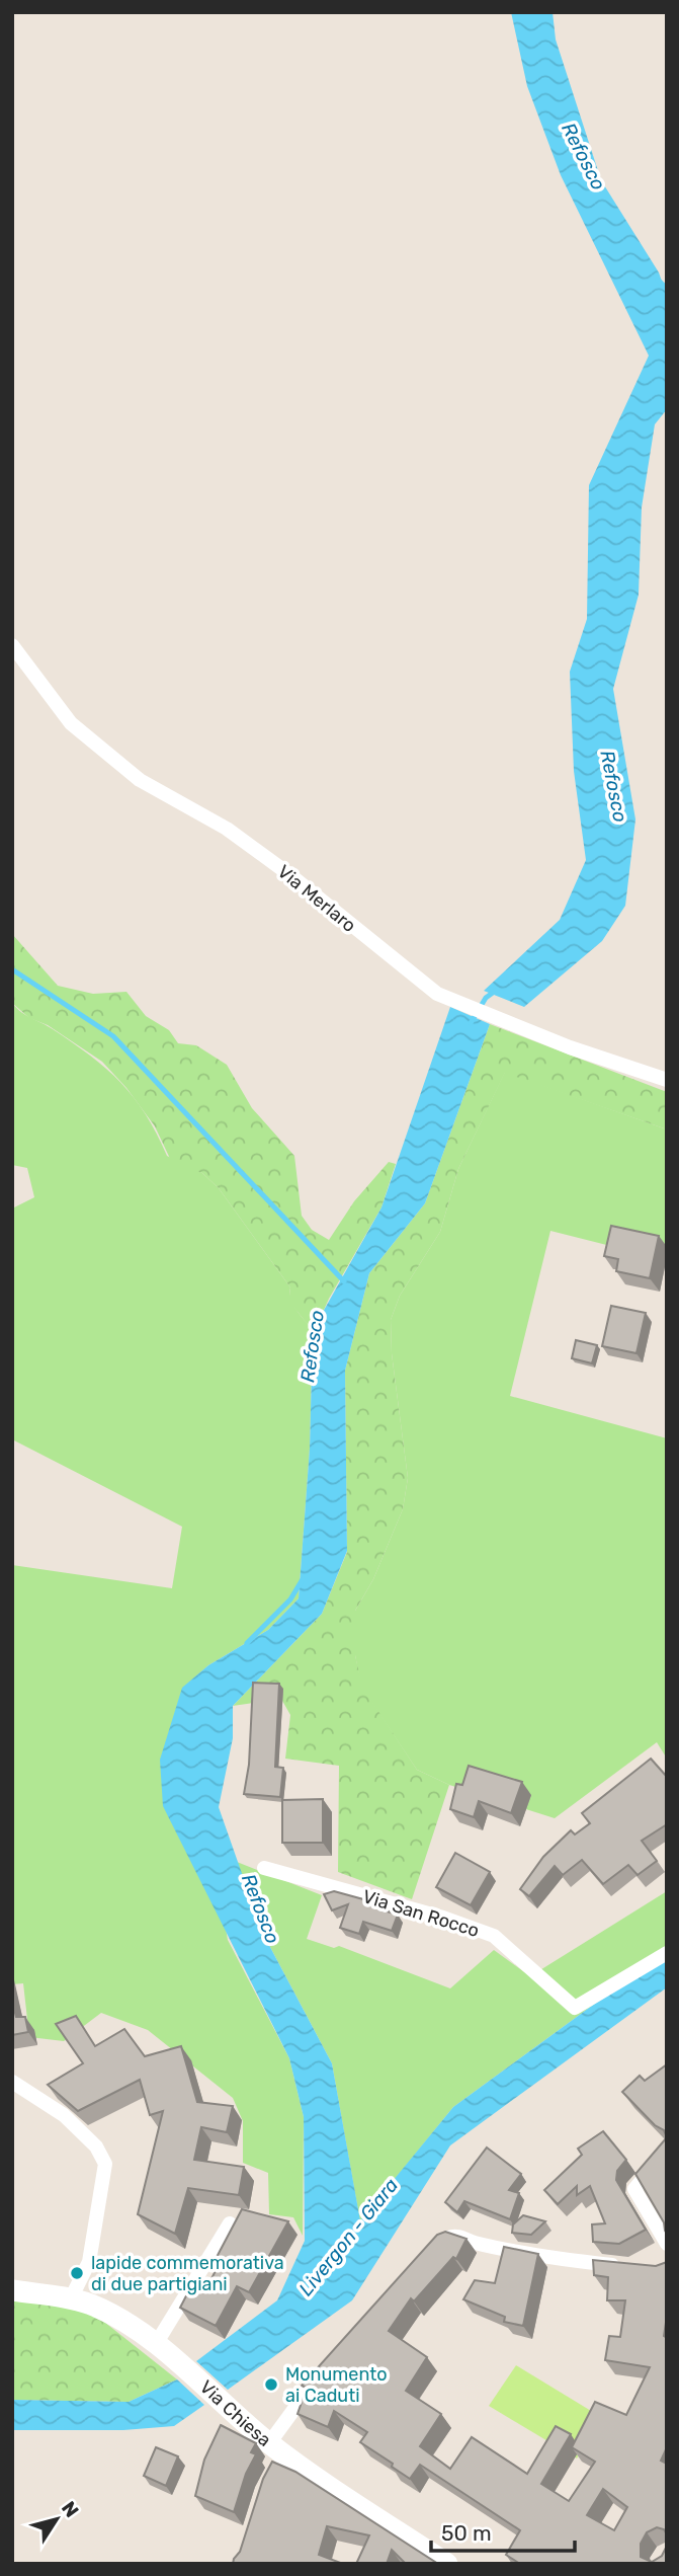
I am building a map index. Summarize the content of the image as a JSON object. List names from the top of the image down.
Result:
{
  "streets": {
    "main road": ["Via Chiesa"],
    "street": ["Via Merlaro", "Via San Rocco"]
  },
  "water": ["Refosco", "Livergon - Giara"],
  "places": ["lapide commemorativa di due partigiani", "Monumento ai Caduti"],
  "scale_bar": "50 m",
  "north": "top right"
}
